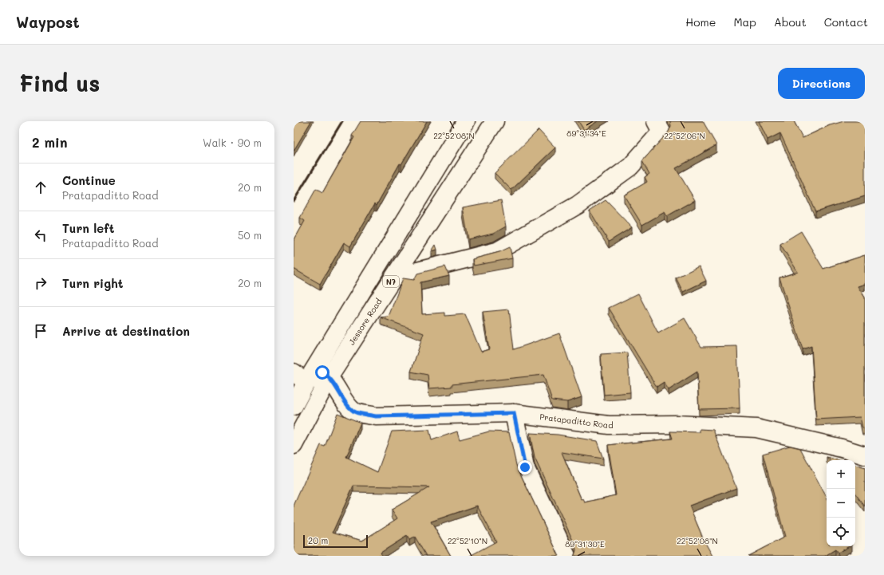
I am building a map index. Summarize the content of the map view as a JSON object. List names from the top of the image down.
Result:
{
  "streets": {
    "main road": ["N7", "Jessore Road", "Pratapaditto Road"]
  },
  "crossings": [
    ["Jessore Road", "Pratapaditto Road"]
  ],
  "scale_bar": "20 m",
  "page": {
    "header": "Waypost",
    "nav": [
      "Home",
      "Map",
      "About",
      "Contact"
    ],
    "buttons": "Directions",
    "title": "Find us",
    "heading": ["2 min", "Walk · 90 m"],
    "list": [
      ["Continue", "Pratapaditto Road", "20 m"],
      ["Turn left", "Pratapaditto Road", "50 m"],
      ["Turn right", "20 m"],
      "Arrive at destination"
    ],
    "map_buttons": ["+", "−"],
    "scale": "20 m"
  },
  "coordinates": [
    "89°31'34\"E",
    "22°52'08\"N",
    "22°52'06\"N",
    "22°52'10\"N",
    "89°31'30\"E"
  ]
}
